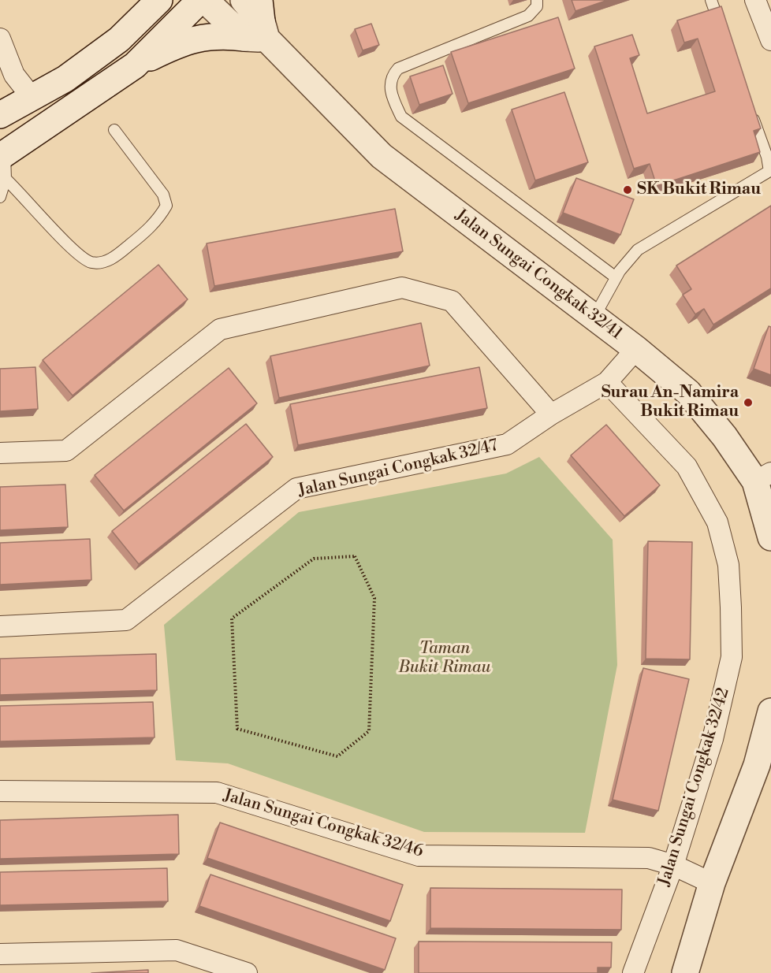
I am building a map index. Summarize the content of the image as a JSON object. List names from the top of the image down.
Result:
{
  "streets": {
    "street": [
      "Jalan Sungai Congkak 32/41",
      "Jalan Sungai Congkak 32/47",
      "Jalan Sungai Congkak 32/42",
      "Jalan Sungai Congkak 32/46"
    ]
  },
  "crossings": [
    ["Jalan Sungai Congkak 32/41", "Jalan Sungai Congkak 32/47"],
    ["Jalan Sungai Congkak 32/47", "Jalan Sungai Congkak 32/42"],
    ["Jalan Sungai Congkak 32/42", "Jalan Sungai Congkak 32/46"]
  ],
  "parks": ["Taman Bukit Rimau"],
  "places": ["SK Bukit Rimau", "Surau An-Namira Bukit Rimau"]
}
